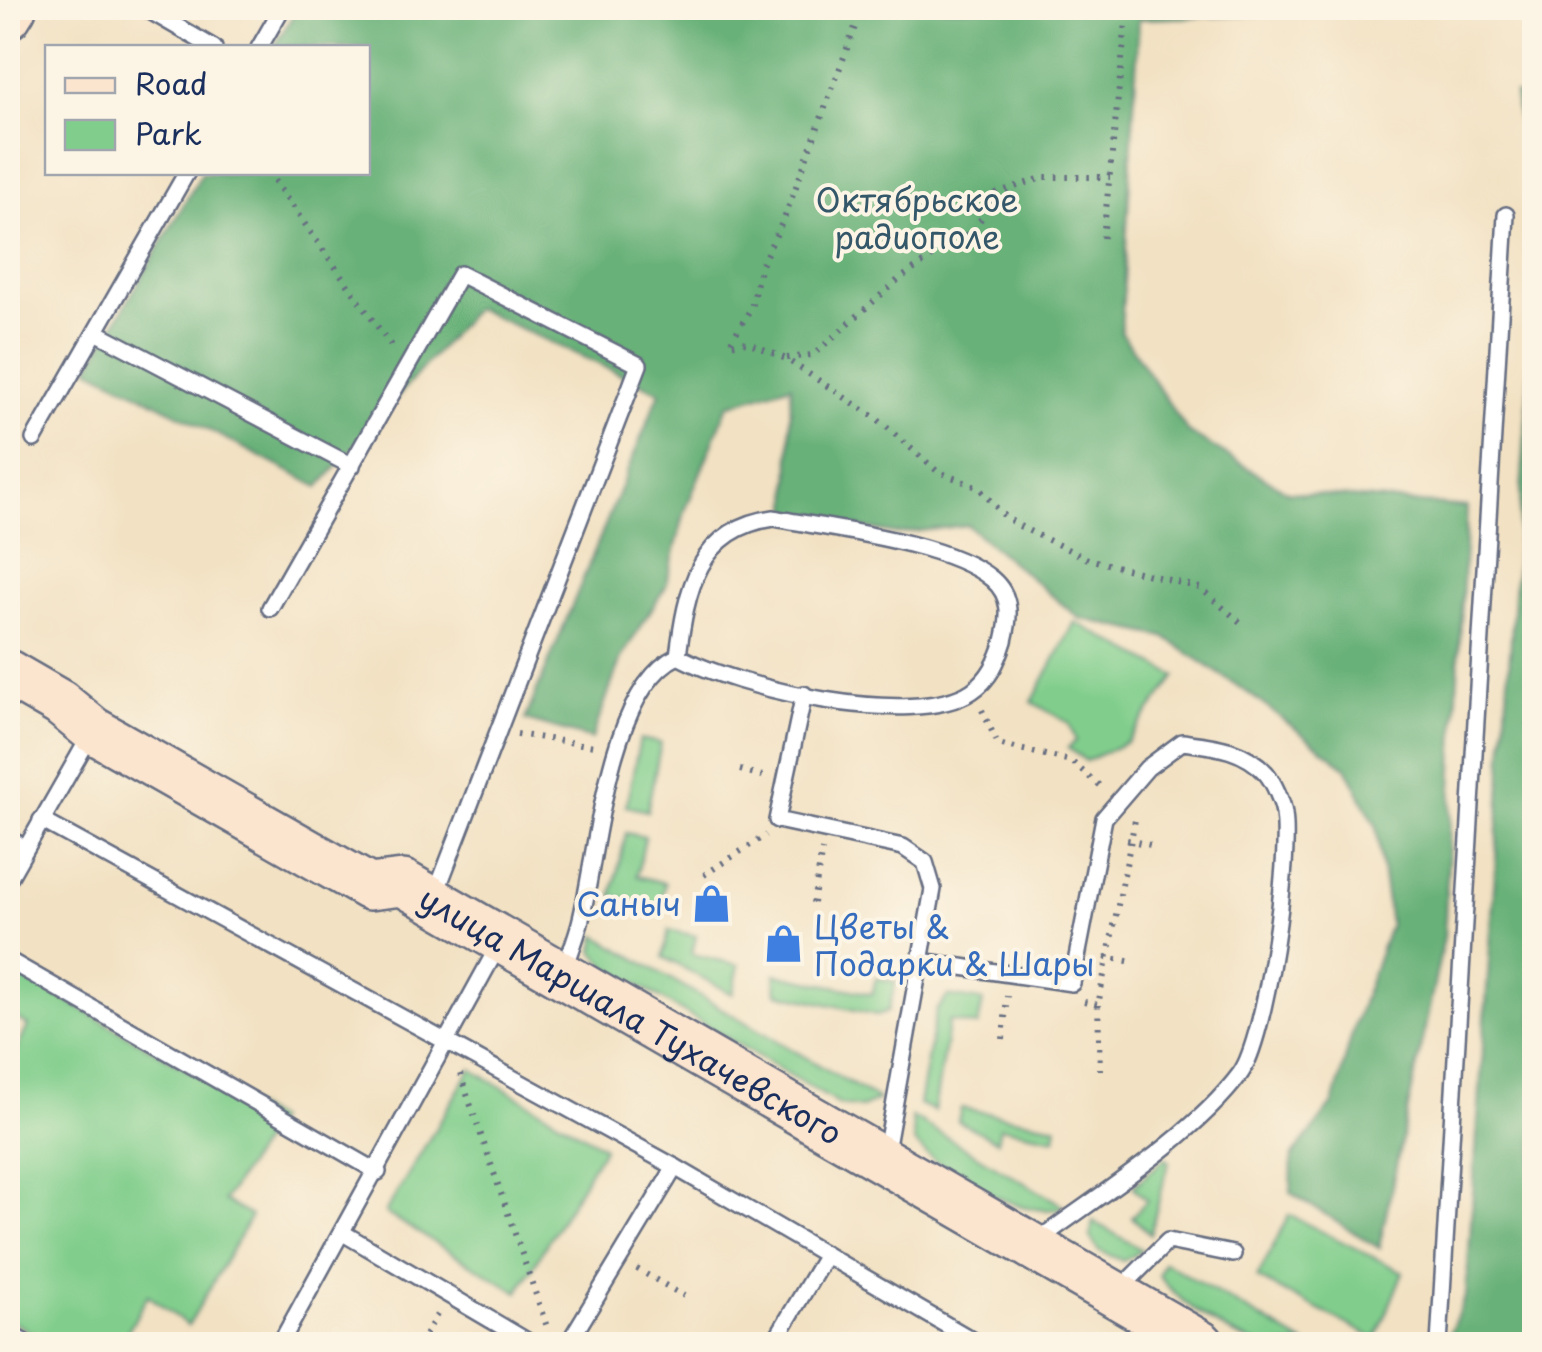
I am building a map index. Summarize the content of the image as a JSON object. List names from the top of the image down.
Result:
{
  "streets": {
    "street": ["улица Маршала Тухачевского"]
  },
  "parks": ["Октябрьское радиополе"],
  "places": {
    "shop": ["Саныч", "Цветы & Подарки & Шары"]
  },
  "legend": ["Road", "Park"]
}
